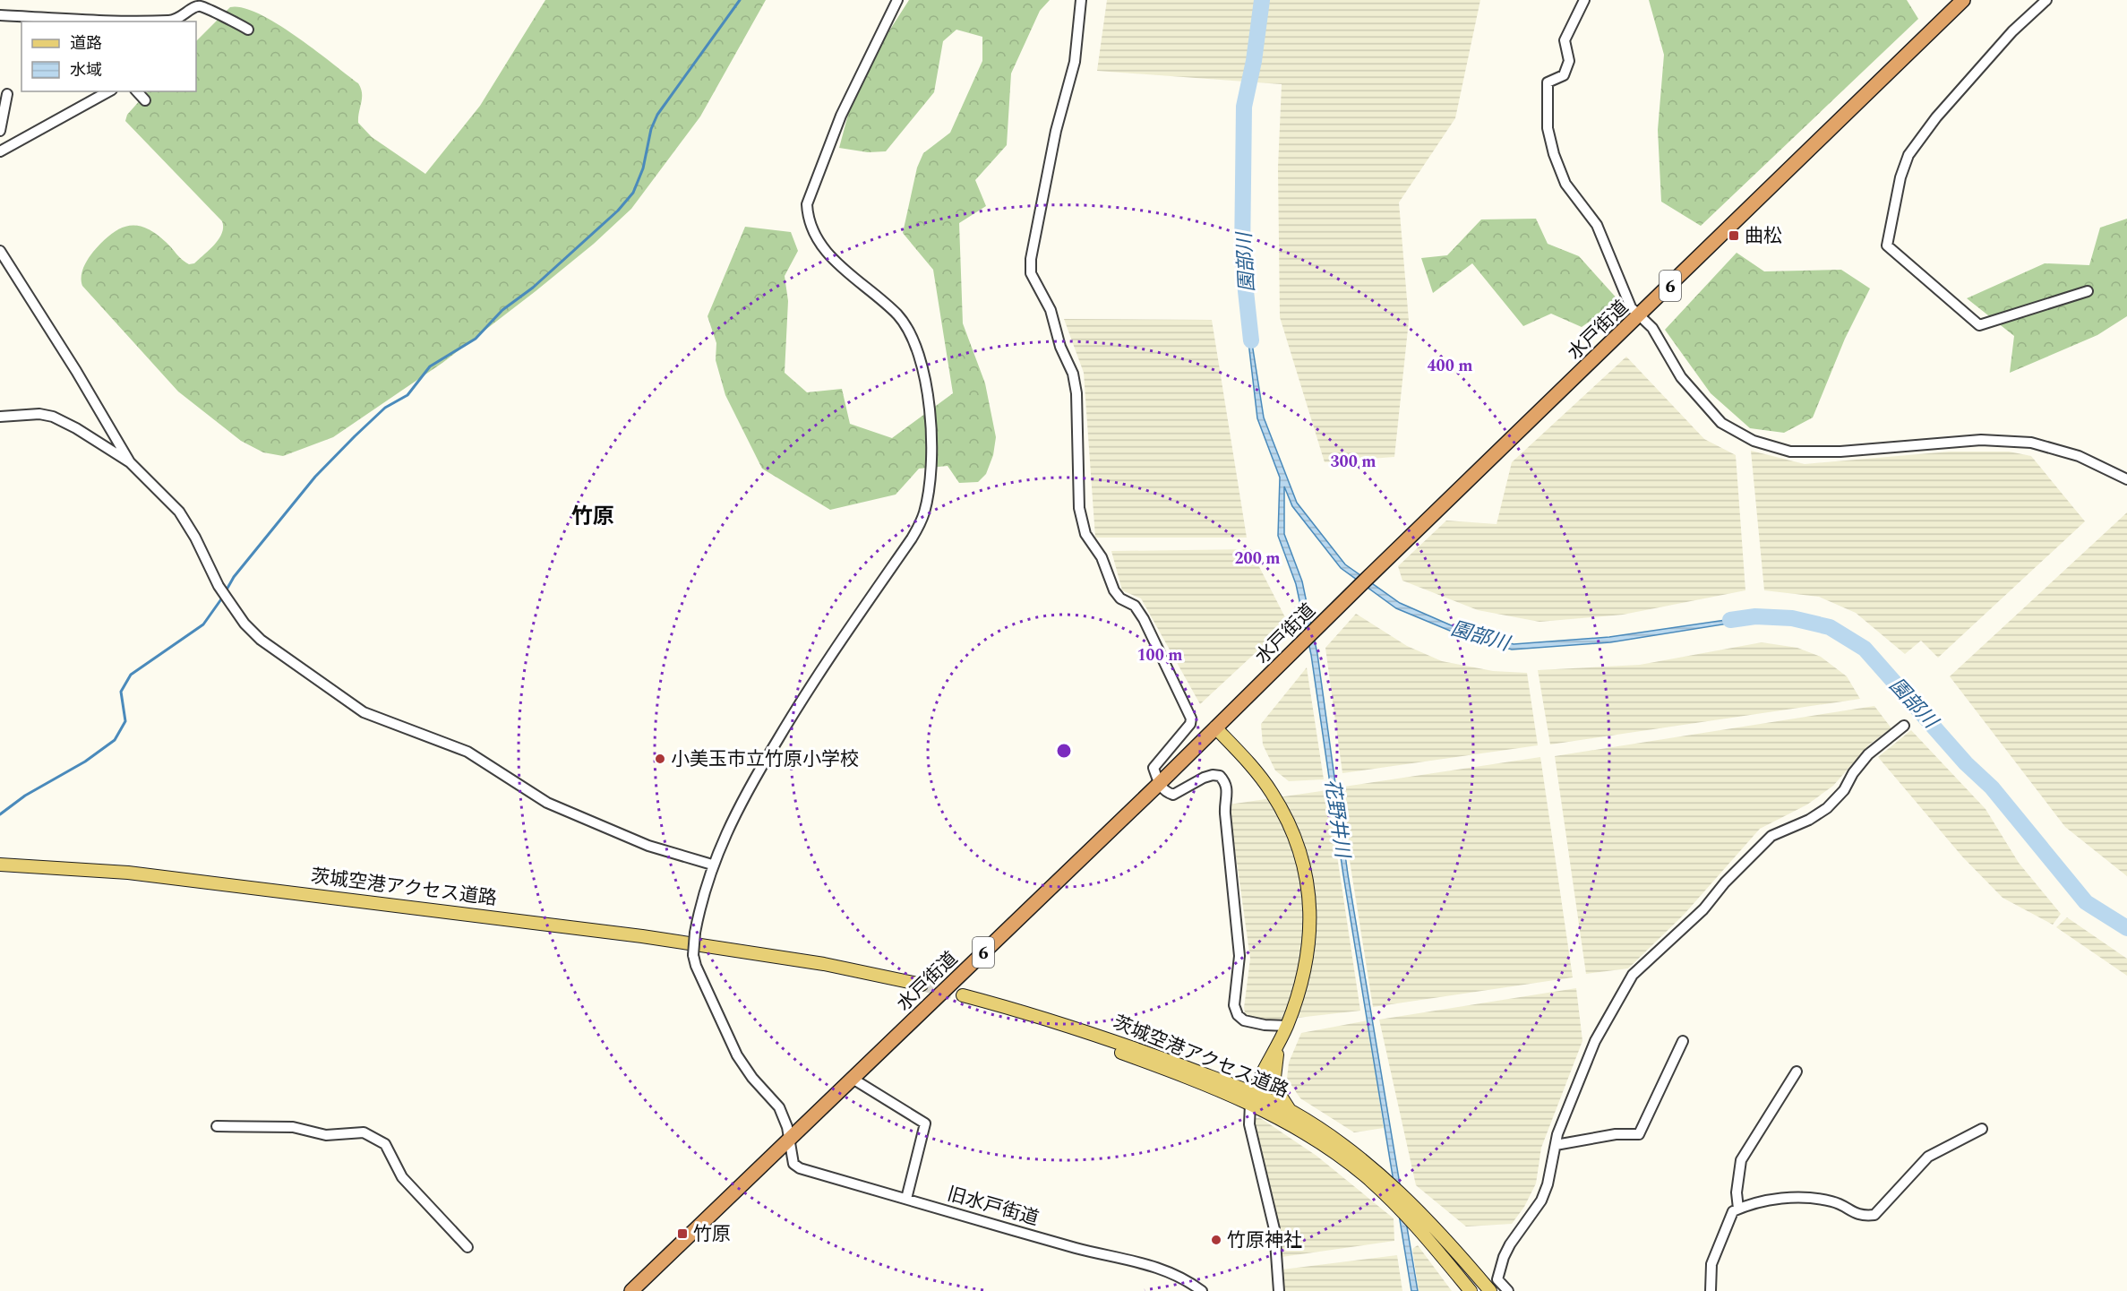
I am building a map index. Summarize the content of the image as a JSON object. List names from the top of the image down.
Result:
{
  "streets": {
    "highway": ["6", "水戸街道"],
    "main road": ["茨城空港アクセス道路"],
    "street": ["旧水戸街道"]
  },
  "crossings": [
    ["水戸街道", "旧水戸街道"]
  ],
  "districts": ["竹原"],
  "water": ["園部川", "花野井川"],
  "places": {
    "transit": ["曲松", "竹原"],
    "other": ["小美玉市立竹原小学校", "竹原神社"]
  },
  "legend": ["道路", "水域"],
  "rings": [
    "400 m",
    "300 m",
    "200 m",
    "100 m"
  ]
}
